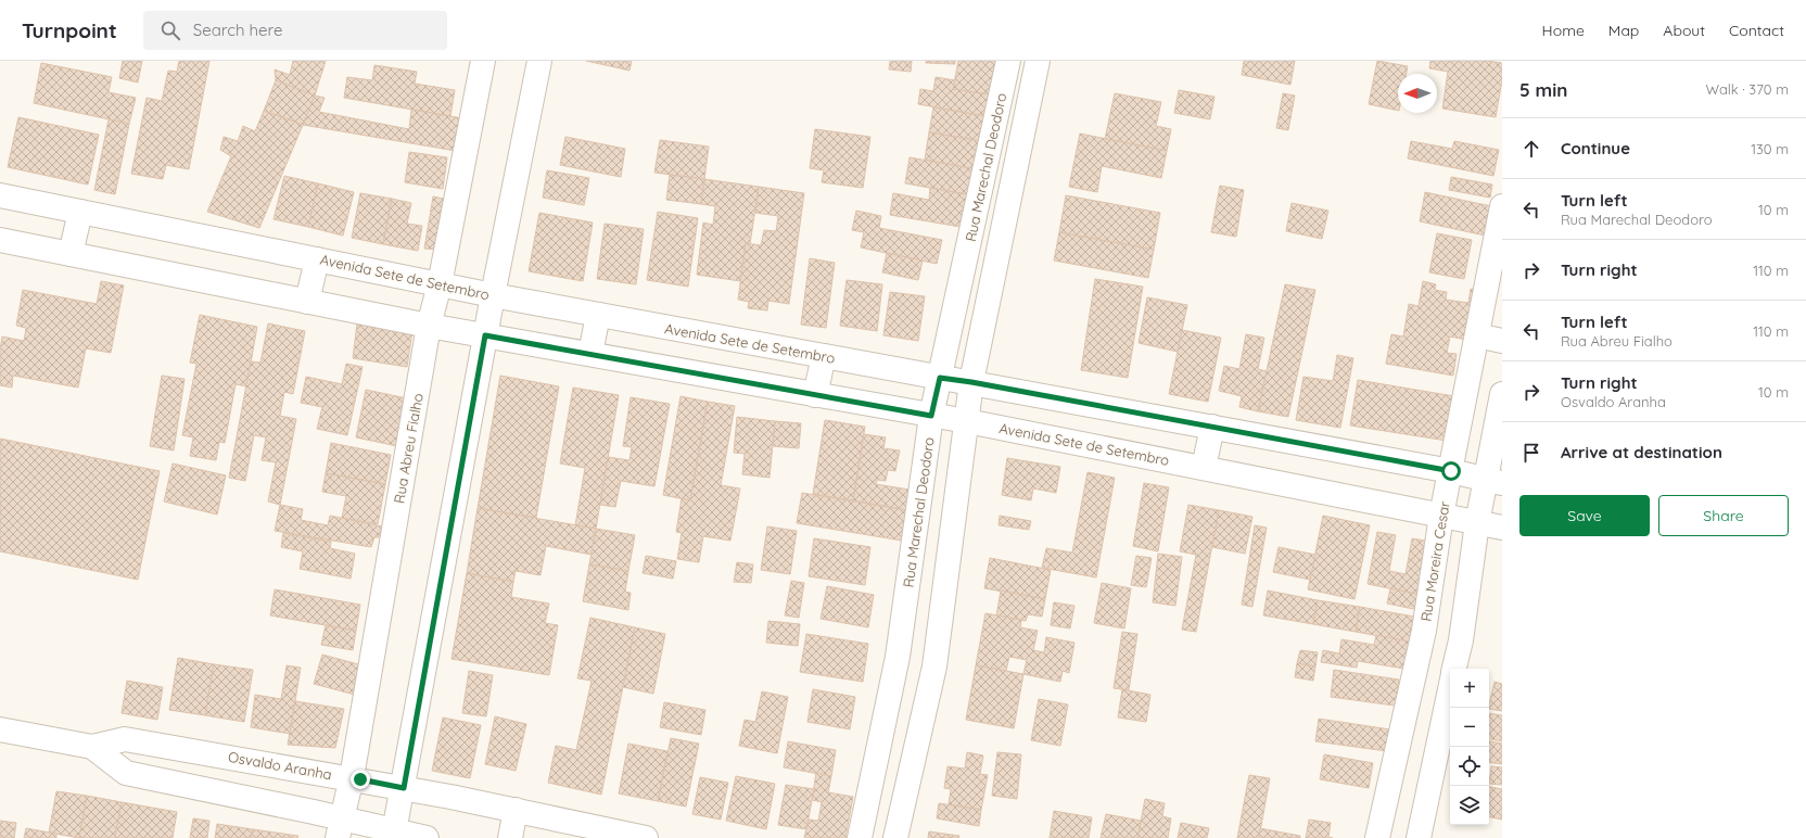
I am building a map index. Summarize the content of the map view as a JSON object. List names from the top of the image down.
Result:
{
  "streets": {
    "street": [
      "Rua Marechal Deodoro",
      "Avenida Sete de Setembro",
      "Rua Abreu Fialho",
      "Rua Moreira Cesar",
      "Osvaldo Aranha"
    ]
  },
  "crossings": [
    ["Rua Marechal Deodoro", "Avenida Sete de Setembro"],
    ["Avenida Sete de Setembro", "Rua Abreu Fialho"],
    ["Avenida Sete de Setembro", "Rua Moreira Cesar"],
    ["Rua Abreu Fialho", "Osvaldo Aranha"]
  ],
  "north": "left",
  "page": {
    "header": "Turnpoint",
    "search": "Search here",
    "nav": [
      "Home",
      "Map",
      "About",
      "Contact"
    ],
    "heading": ["5 min", "Walk · 370 m"],
    "list": [
      ["Continue", "130 m"],
      ["Turn left", "Rua Marechal Deodoro", "10 m"],
      ["Turn right", "110 m"],
      ["Turn left", "Rua Abreu Fialho", "110 m"],
      ["Turn right", "Osvaldo Aranha", "10 m"],
      "Arrive at destination"
    ],
    "buttons": ["Save", "Share"],
    "map_buttons": ["+", "−"]
  }
}
